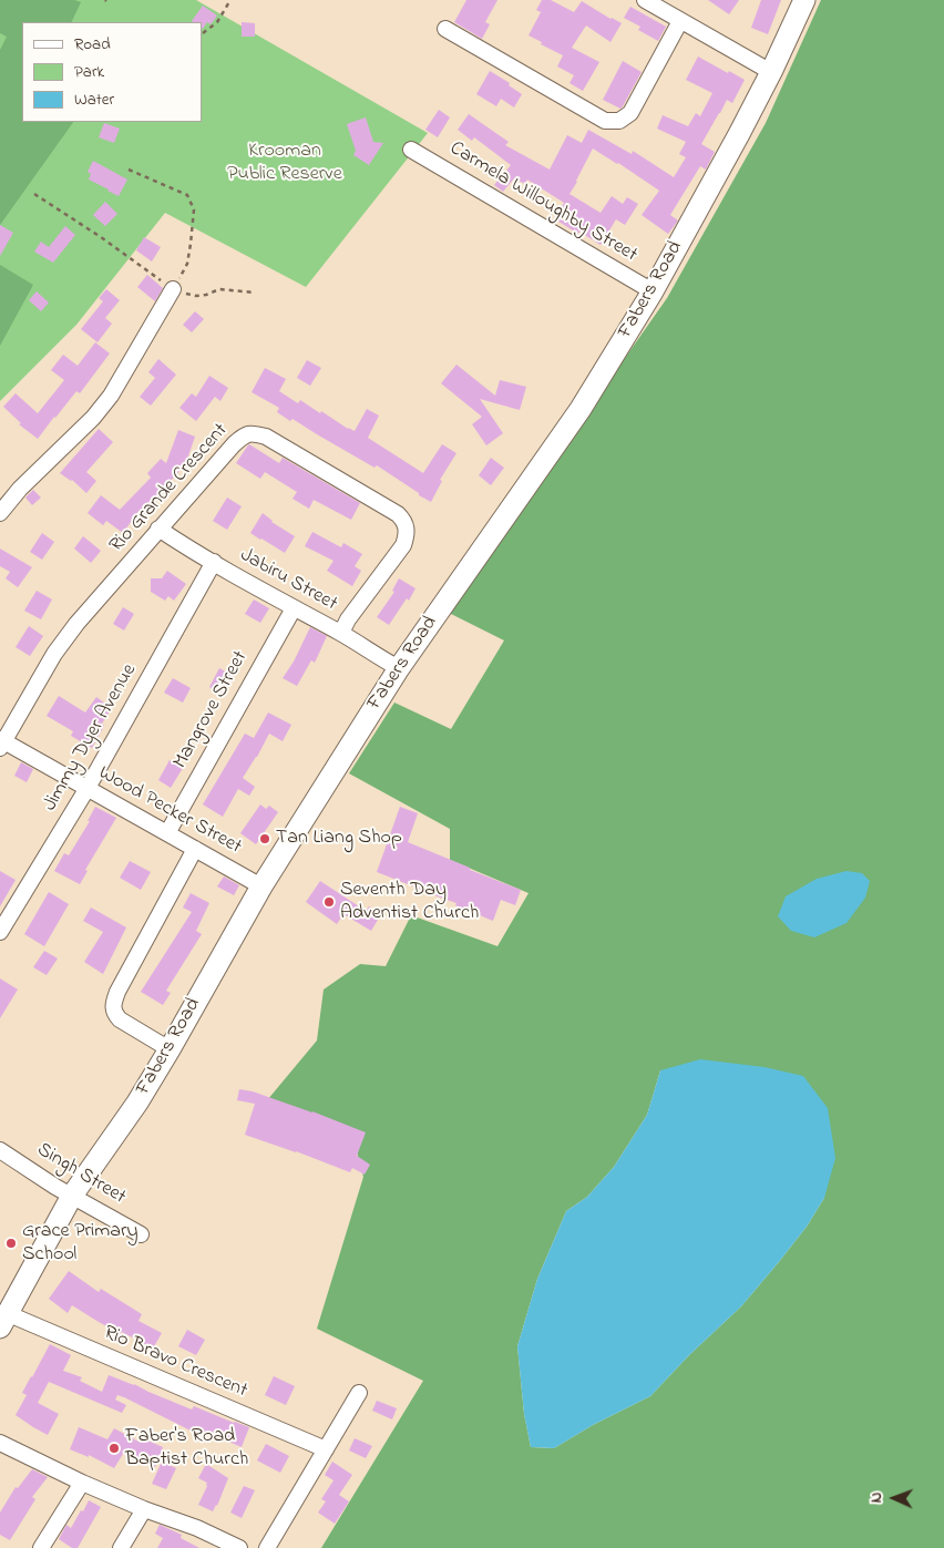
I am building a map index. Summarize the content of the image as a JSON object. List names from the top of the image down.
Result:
{
  "streets": {
    "main road": ["Fabers Road"],
    "street": [
      "Carmela Willoughby Street",
      "Rio Grande Crescent",
      "Jabiru Street",
      "Mangrove Street",
      "Jimmy Dyer Avenue",
      "Wood Pecker Street",
      "Singh Street",
      "Rio Bravo Crescent"
    ]
  },
  "crossings": [
    ["Carmela Willoughby Street", "Fabers Road"],
    ["Fabers Road", "Jabiru Street"],
    ["Fabers Road", "Wood Pecker Street"],
    ["Fabers Road", "Singh Street"],
    ["Fabers Road", "Rio Bravo Crescent"],
    ["Rio Grande Crescent", "Jabiru Street"],
    ["Rio Grande Crescent", "Wood Pecker Street"],
    ["Jabiru Street", "Mangrove Street"],
    ["Jabiru Street", "Jimmy Dyer Avenue"],
    ["Mangrove Street", "Wood Pecker Street"],
    ["Jimmy Dyer Avenue", "Wood Pecker Street"]
  ],
  "parks": ["Krooman Public Reserve"],
  "places": [
    "Tan Liang Shop",
    "Seventh Day Adventist Church",
    "Grace Primary School",
    "Faber's Road Baptist Church"
  ],
  "legend": ["Road", "Park", "Water"],
  "north": "left"
}
